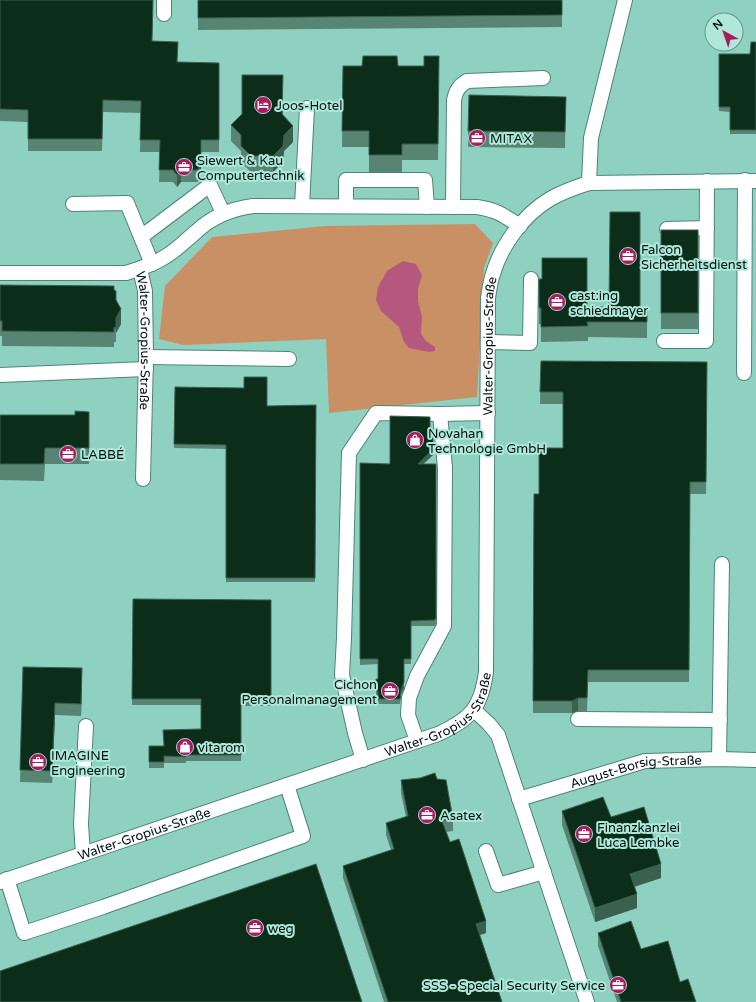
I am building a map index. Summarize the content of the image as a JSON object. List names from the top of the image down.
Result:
{
  "streets": {
    "street": ["Walter-Gropius-Straße", "August-Borsig-Straße"]
  },
  "places": {
    "hotel": ["Joos-Hotel"],
    "office": [
      "MITAX",
      "Siewert & Kau Computertechnik",
      "Falcon Sicherheitsdienst",
      "cast:ing schiedmayer",
      "LABBÉ",
      "Cichon Personalmanagement",
      "IMAGINE Engineering",
      "Asatex",
      "Finanzkanzlei Luca Lembke",
      "weg",
      "SSS - Special Security Service"
    ],
    "shop": ["Novahan Technologie GmbH", "vitarom"]
  },
  "north": "top left"
}
